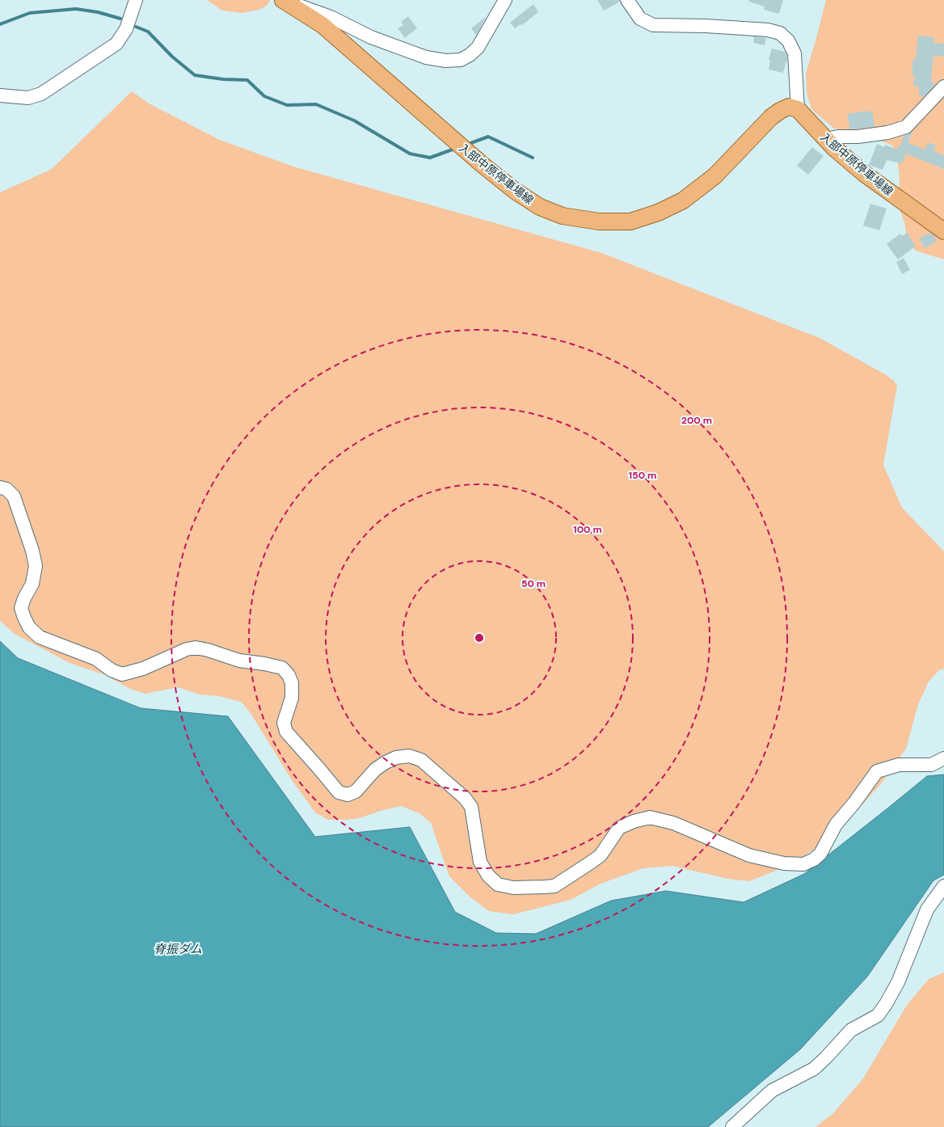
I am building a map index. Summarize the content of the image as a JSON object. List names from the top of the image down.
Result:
{
  "streets": {
    "main road": ["入部中原停車場線"]
  },
  "water": ["脊振ダム"],
  "rings": [
    "200 m",
    "150 m",
    "100 m",
    "50 m"
  ]
}
